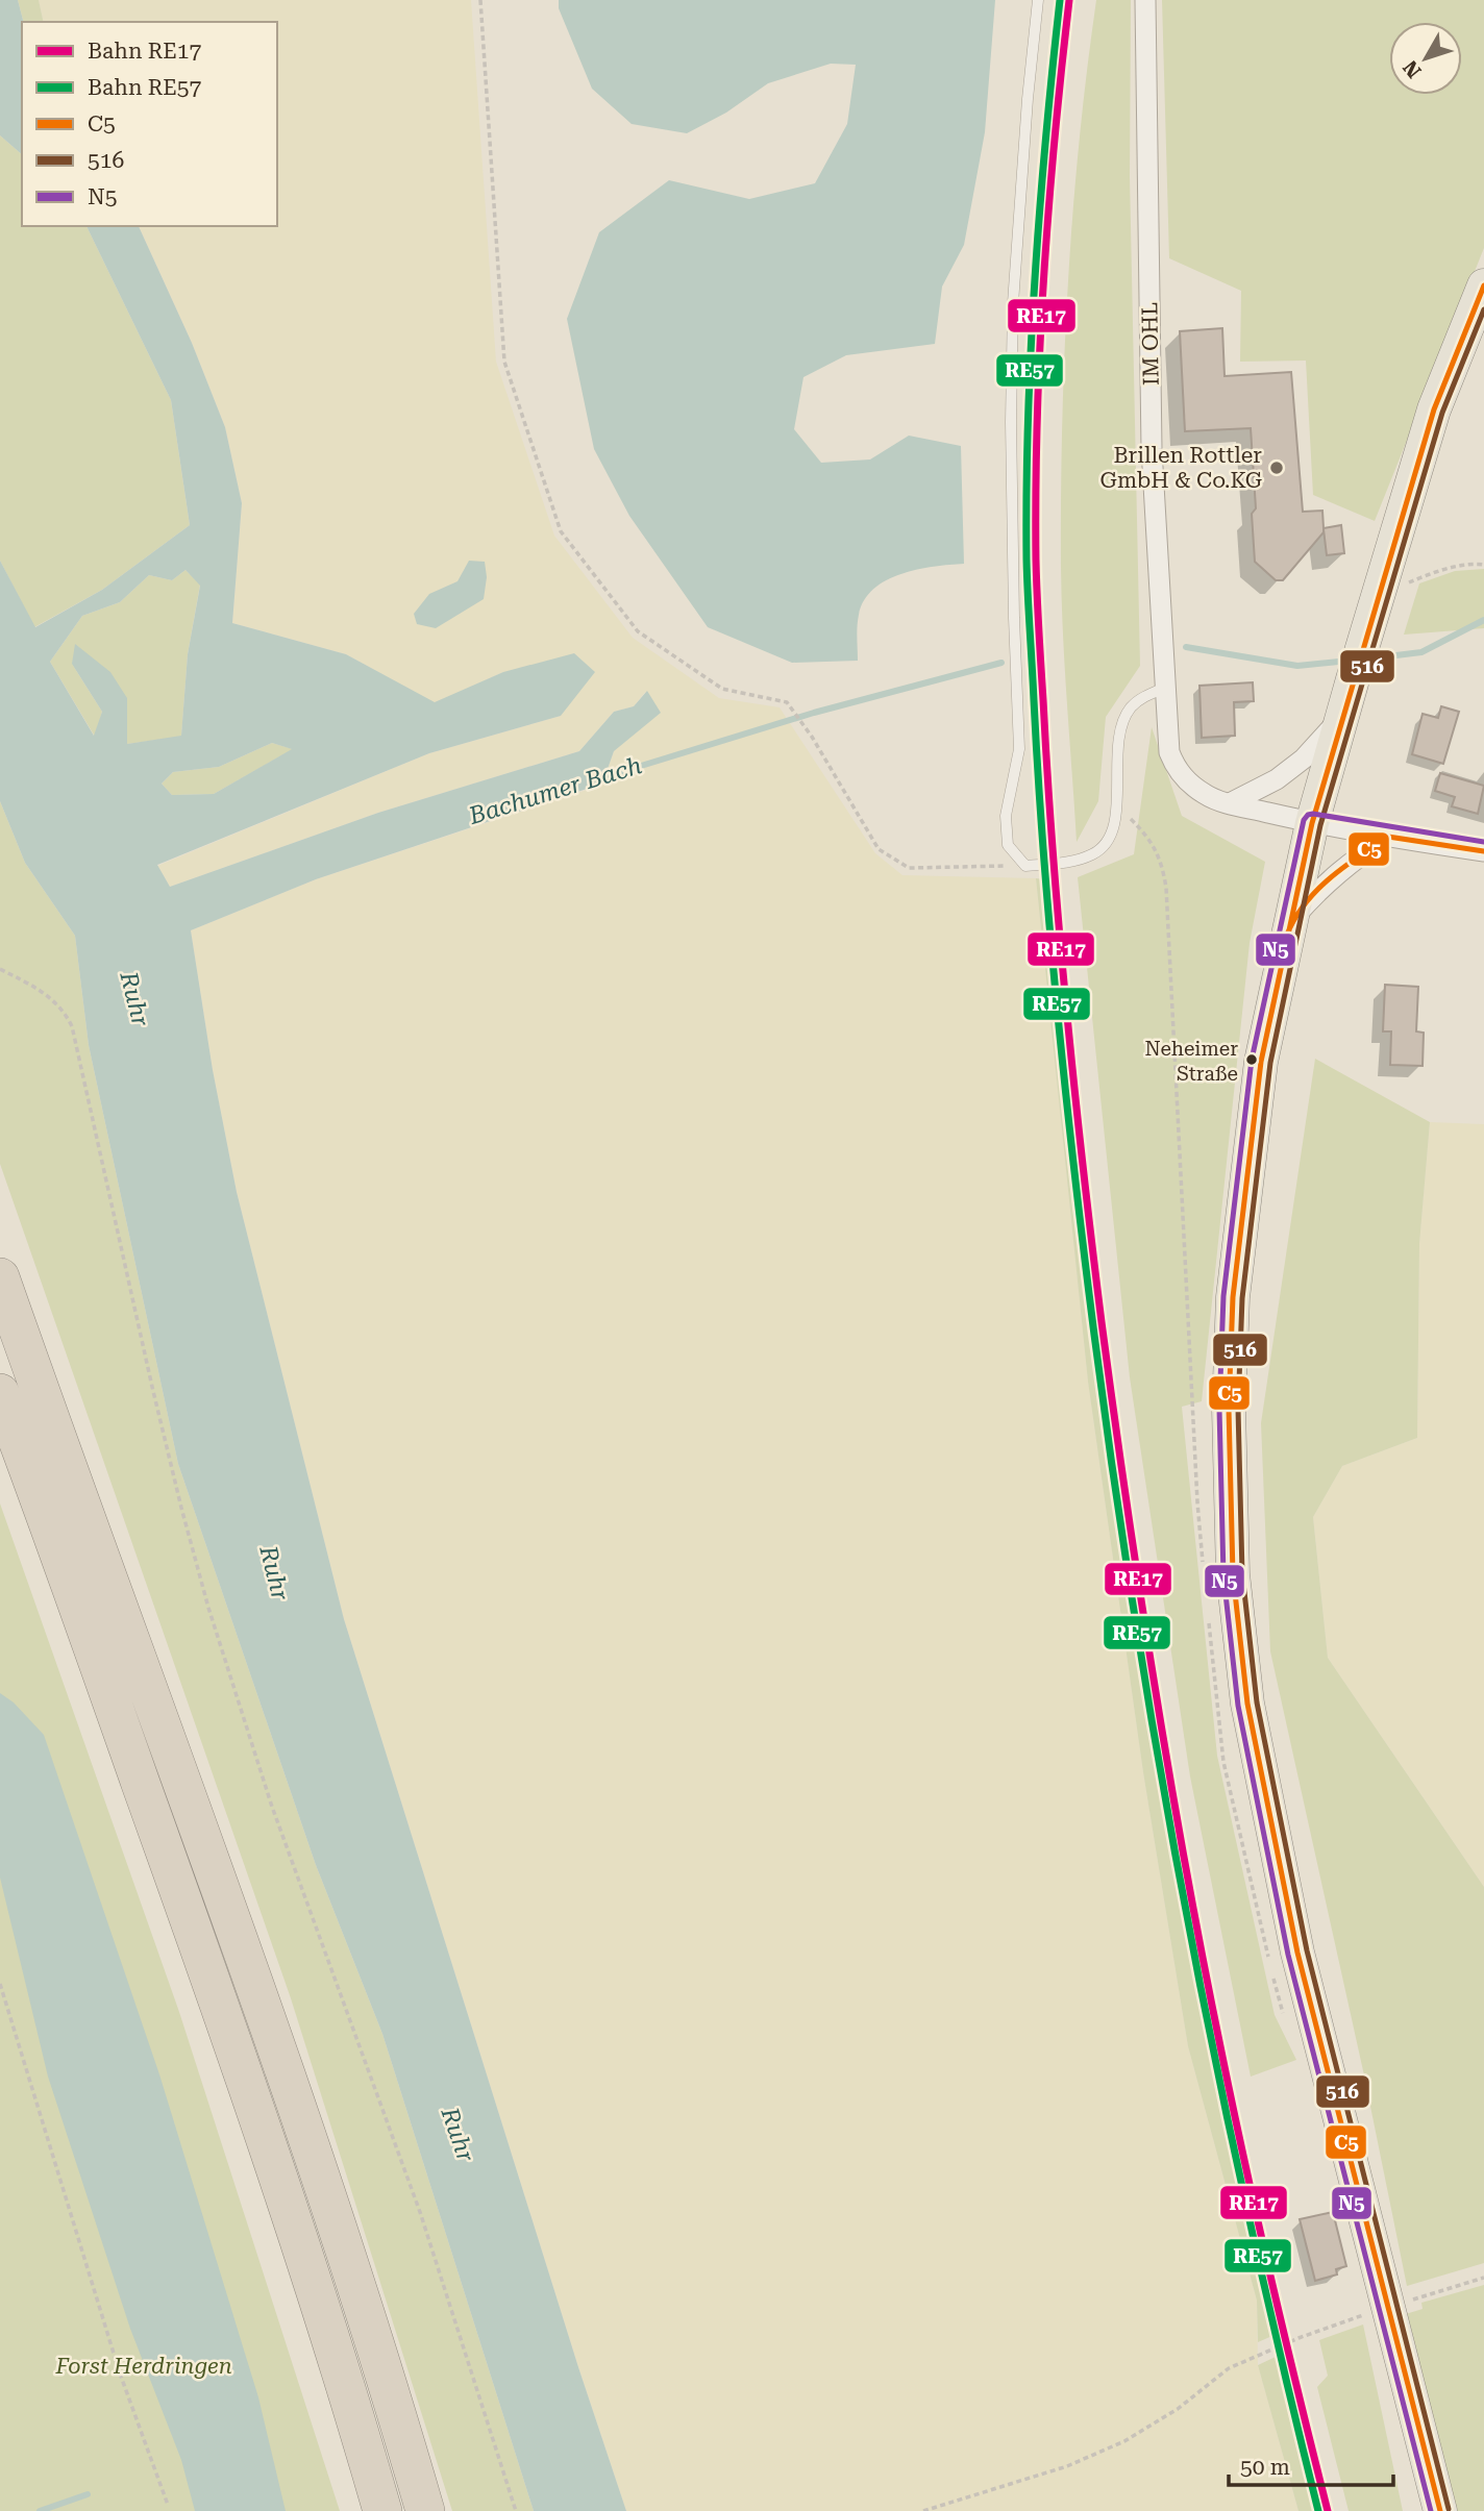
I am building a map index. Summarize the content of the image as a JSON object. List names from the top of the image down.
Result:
{
  "streets": {
    "street": ["IM OHL"]
  },
  "water": ["Bachumer Bach", "Ruhr"],
  "parks": ["Forst Herdringen"],
  "places": ["Brillen Rottler GmbH & Co.KG", "Neheimer Straße"],
  "lines": [
    "rail line RE17",
    "rail line RE57",
    "transit line C5",
    "transit line 516",
    "transit line N5"
  ],
  "legend": [
    "Bahn RE17",
    "Bahn RE57",
    "C5",
    "516",
    "N5"
  ],
  "scale_bar": "50 m",
  "north": "bottom left"
}
